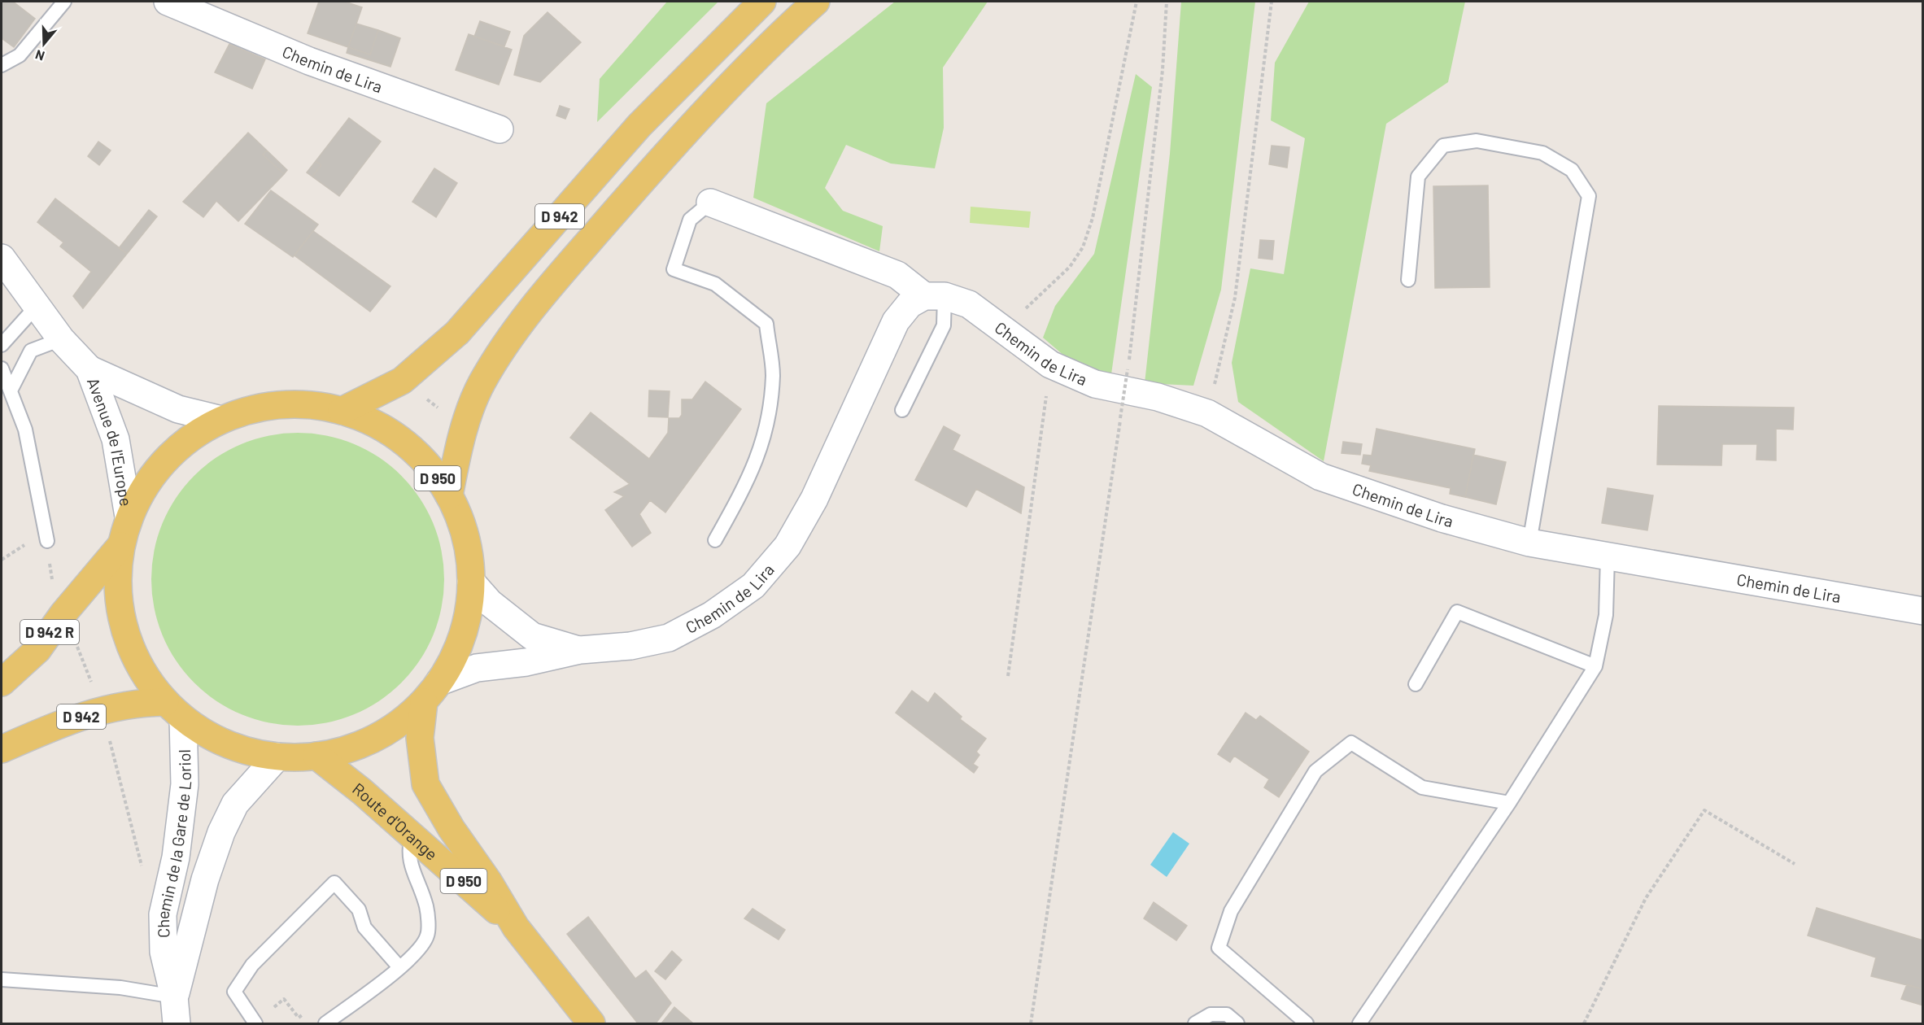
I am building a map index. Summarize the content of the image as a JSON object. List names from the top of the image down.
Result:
{
  "streets": {
    "main road": [
      "D 942",
      "D 950",
      "D 942 R",
      "Route d'Orange"
    ],
    "street": ["Chemin de Lira", "Avenue de l'Europe", "Chemin de la Gare de Loriol"]
  },
  "crossings": [
    ["Chemin de Lira", "D 950"],
    ["Chemin de Lira", "Route d'Orange"],
    ["D 942", "D 950"],
    ["D 942", "Chemin de la Gare de Loriol"],
    ["Avenue de l'Europe", "D 950"],
    ["D 950", "D 942 R"],
    ["D 950", "Route d'Orange"],
    ["D 950", "Chemin de la Gare de Loriol"]
  ],
  "north": "bottom"
}
